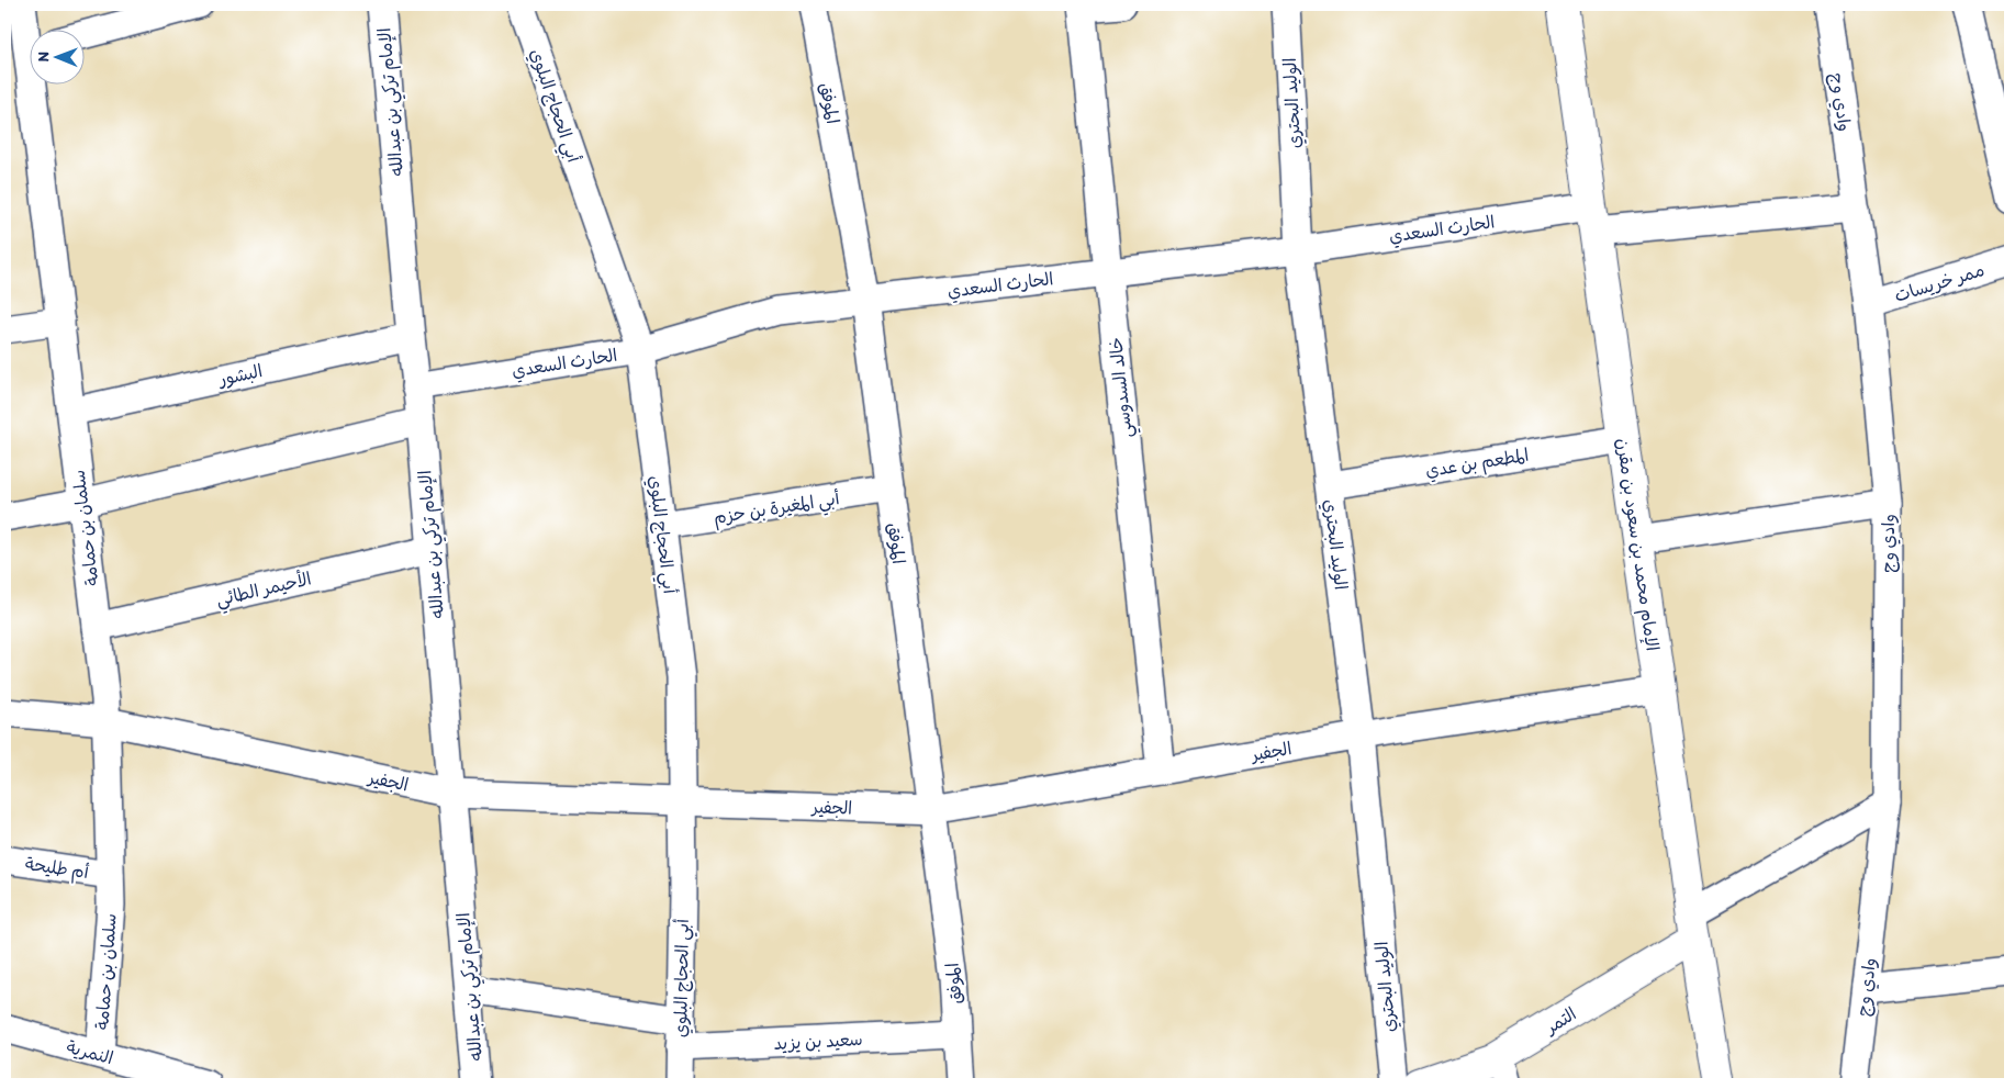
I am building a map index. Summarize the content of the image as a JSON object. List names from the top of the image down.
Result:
{
  "streets": {
    "street": [
      "الإمام تركي بن عبدالله",
      "وادي وج",
      "الموفق",
      "الوليد البحتري",
      "أبي الحجاج البلوي",
      "الحارث السعدي",
      "ممر خريسات",
      "البشور",
      "خالد السدوسي",
      "المطعم بن عدي",
      "أبي المغيرة بن حزم",
      "سلمان بن حمامة",
      "الإمام محمد بن سعود بن مقرن",
      "الأحيمر الطائي",
      "الجفير",
      "أم طليحة",
      "التمر",
      "سعيد بن يزيد",
      "النمرية"
    ]
  },
  "crossings": [
    ["الإمام تركي بن عبدالله", "الحارث السعدي"],
    ["الإمام تركي بن عبدالله", "البشور"],
    ["الإمام تركي بن عبدالله", "الأحيمر الطائي"],
    ["الإمام تركي بن عبدالله", "الجفير"],
    ["وادي وج", "الحارث السعدي"],
    ["وادي وج", "ممر خريسات"],
    ["الموفق", "الحارث السعدي"],
    ["الموفق", "أبي المغيرة بن حزم"],
    ["الموفق", "الجفير"],
    ["الموفق", "سعيد بن يزيد"],
    ["الوليد البحتري", "الحارث السعدي"],
    ["الوليد البحتري", "المطعم بن عدي"],
    ["الوليد البحتري", "الجفير"],
    ["أبي الحجاج البلوي", "الحارث السعدي"],
    ["أبي الحجاج البلوي", "أبي المغيرة بن حزم"],
    ["أبي الحجاج البلوي", "الجفير"],
    ["أبي الحجاج البلوي", "سعيد بن يزيد"],
    ["الحارث السعدي", "خالد السدوسي"],
    ["الحارث السعدي", "الإمام محمد بن سعود بن مقرن"],
    ["البشور", "سلمان بن حمامة"],
    ["خالد السدوسي", "الجفير"],
    ["المطعم بن عدي", "الإمام محمد بن سعود بن مقرن"],
    ["سلمان بن حمامة", "الأحيمر الطائي"],
    ["سلمان بن حمامة", "الجفير"],
    ["سلمان بن حمامة", "أم طليحة"],
    ["سلمان بن حمامة", "النمرية"],
    ["الإمام محمد بن سعود بن مقرن", "الجفير"],
    ["الإمام محمد بن سعود بن مقرن", "التمر"]
  ],
  "north": "left"
}
